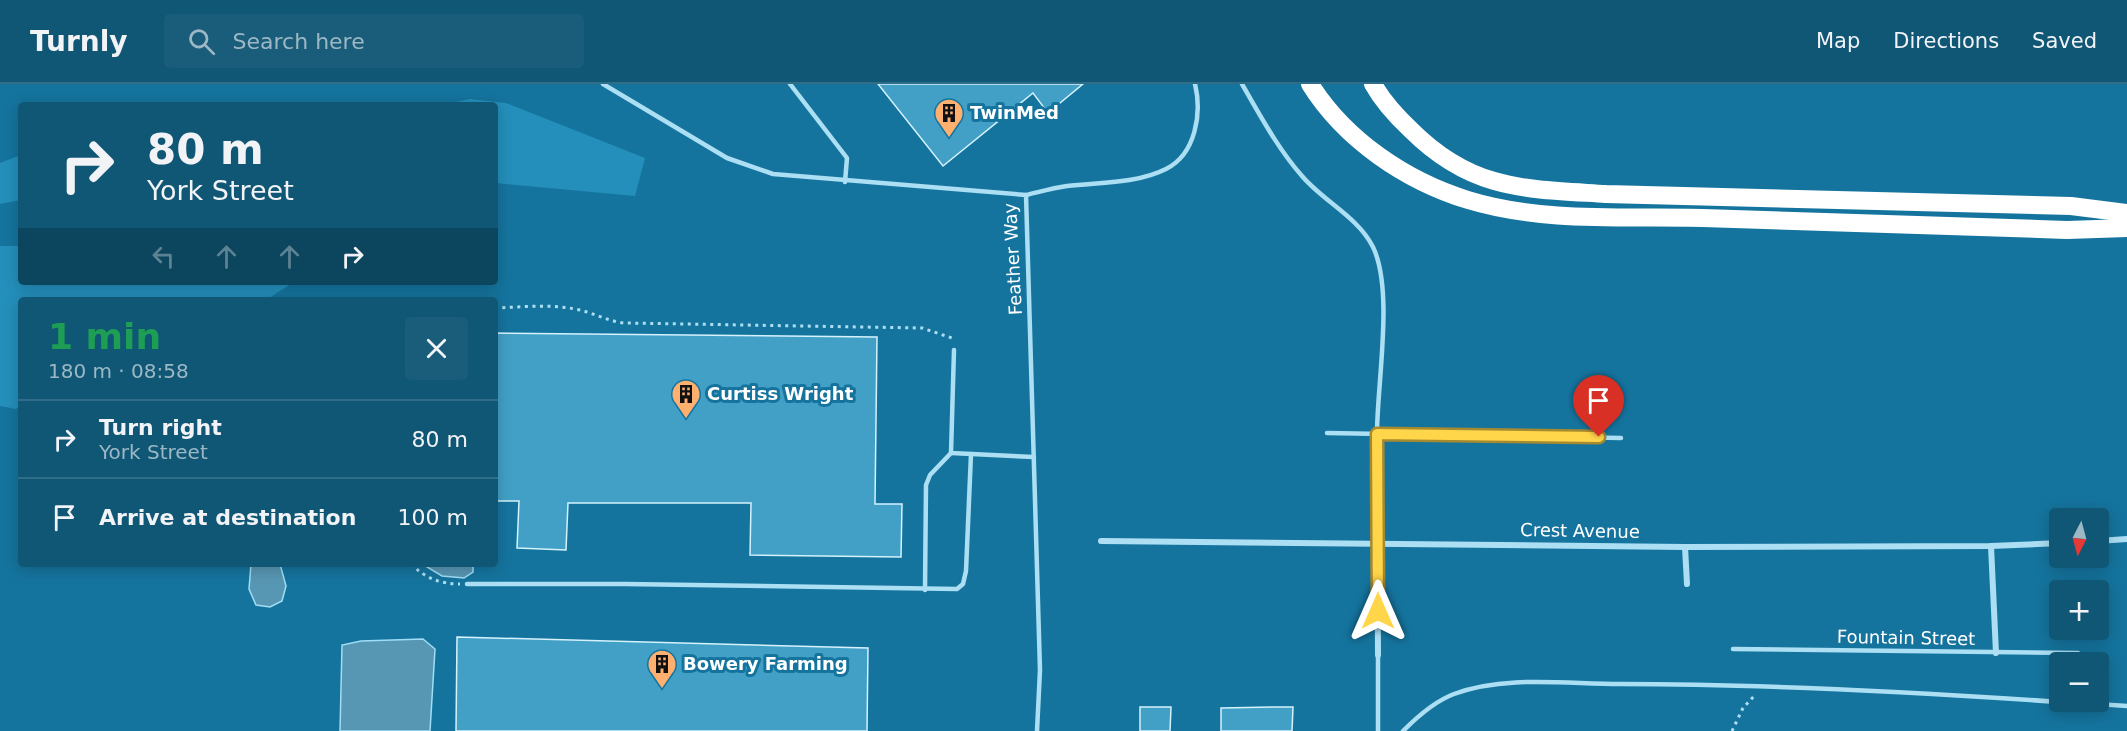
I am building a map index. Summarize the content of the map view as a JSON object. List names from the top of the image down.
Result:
{
  "streets": {
    "street": ["Crest Avenue"],
    "lane": ["Feather Way", "Fountain Street"]
  },
  "places": {
    "building": ["TwinMed", "Curtiss Wright", "Bowery Farming"]
  },
  "north": "bottom",
  "page": {
    "header": "Turnly",
    "search": "Search here",
    "nav": ["Map", "Directions", "Saved"],
    "turn": ["80 m", "York Street"],
    "heading": ["1 min", "180 m · 08:58"],
    "list": [
      {
        "name": "Turn right",
        "note": "York Street",
        "value": "80 m"
      },
      {
        "name": "Arrive at destination",
        "value": "100 m"
      }
    ],
    "map_buttons": ["+", "−"]
  }
}
